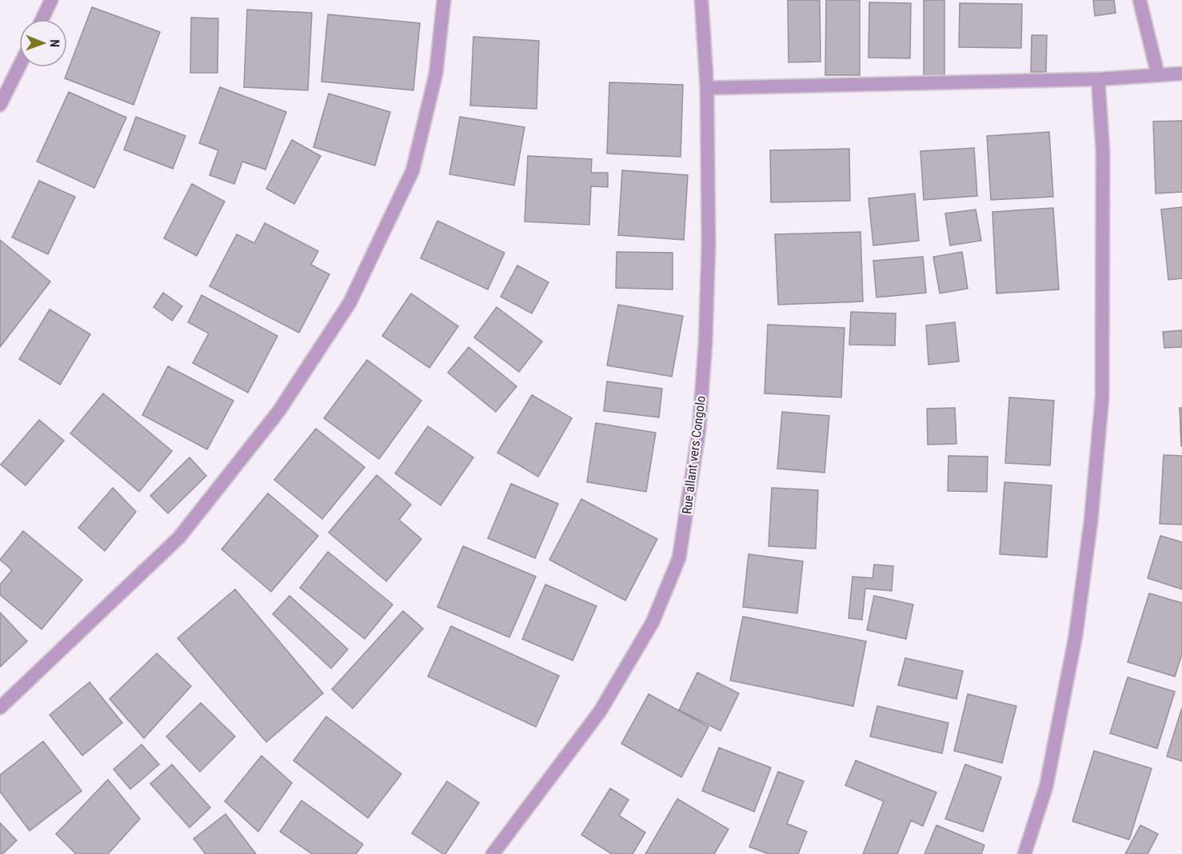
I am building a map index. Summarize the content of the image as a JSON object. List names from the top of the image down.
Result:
{
  "streets": {
    "street": ["Rue allant vers Congolo"]
  },
  "north": "right"
}
